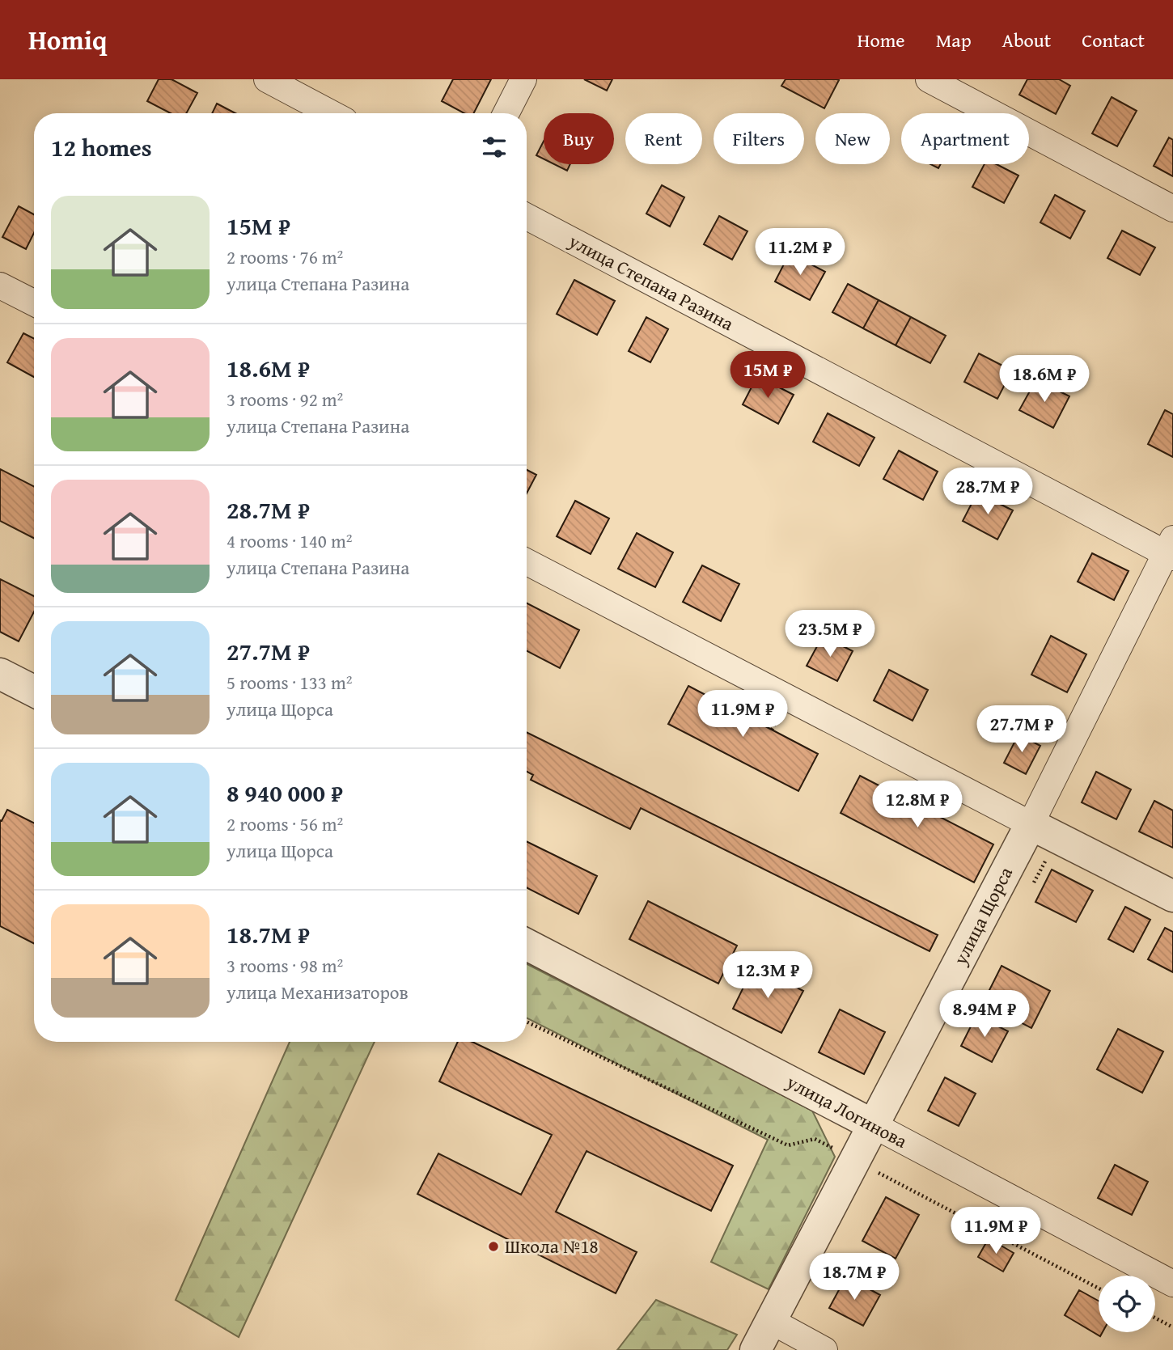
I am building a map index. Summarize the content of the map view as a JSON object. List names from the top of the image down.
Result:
{
  "streets": {
    "street": ["улица Степана Разина", "улица Щорса", "улица Логинова"]
  },
  "crossings": [
    ["улица Степана Разина", "улица Щорса"],
    ["улица Щорса", "улица Логинова"]
  ],
  "places": ["Школа №18"],
  "page": {
    "header": "Homiq",
    "nav": [
      "Home",
      "Map",
      "About",
      "Contact"
    ],
    "chip": [
      "Buy",
      "Rent",
      "Filters",
      "New",
      "Apartment"
    ],
    "heading": "12 homes",
    "list": [
      {
        "name": "15M ₽",
        "note": "2 rooms · 76 m² · улица Степана Разина"
      },
      {
        "name": "18.6M ₽",
        "note": "3 rooms · 92 m² · улица Степана Разина"
      },
      {
        "name": "28.7M ₽",
        "note": "4 rooms · 140 m² · улица Степана Разина"
      },
      {
        "name": "27.7M ₽",
        "note": "5 rooms · 133 m² · улица Щорса"
      },
      {
        "name": "8 940 000 ₽",
        "note": "2 rooms · 56 m² · улица Щорса"
      },
      {
        "name": "18.7M ₽",
        "note": "3 rooms · 98 m² · улица Механизаторов"
      }
    ],
    "price": [
      "11.2M ₽",
      "15M ₽",
      "18.6M ₽",
      "28.7M ₽",
      "23.5M ₽",
      "11.9M ₽",
      "27.7M ₽",
      "12.8M ₽",
      "12.3M ₽",
      "8.94M ₽",
      "11.9M ₽",
      "18.7M ₽"
    ]
  }
}
